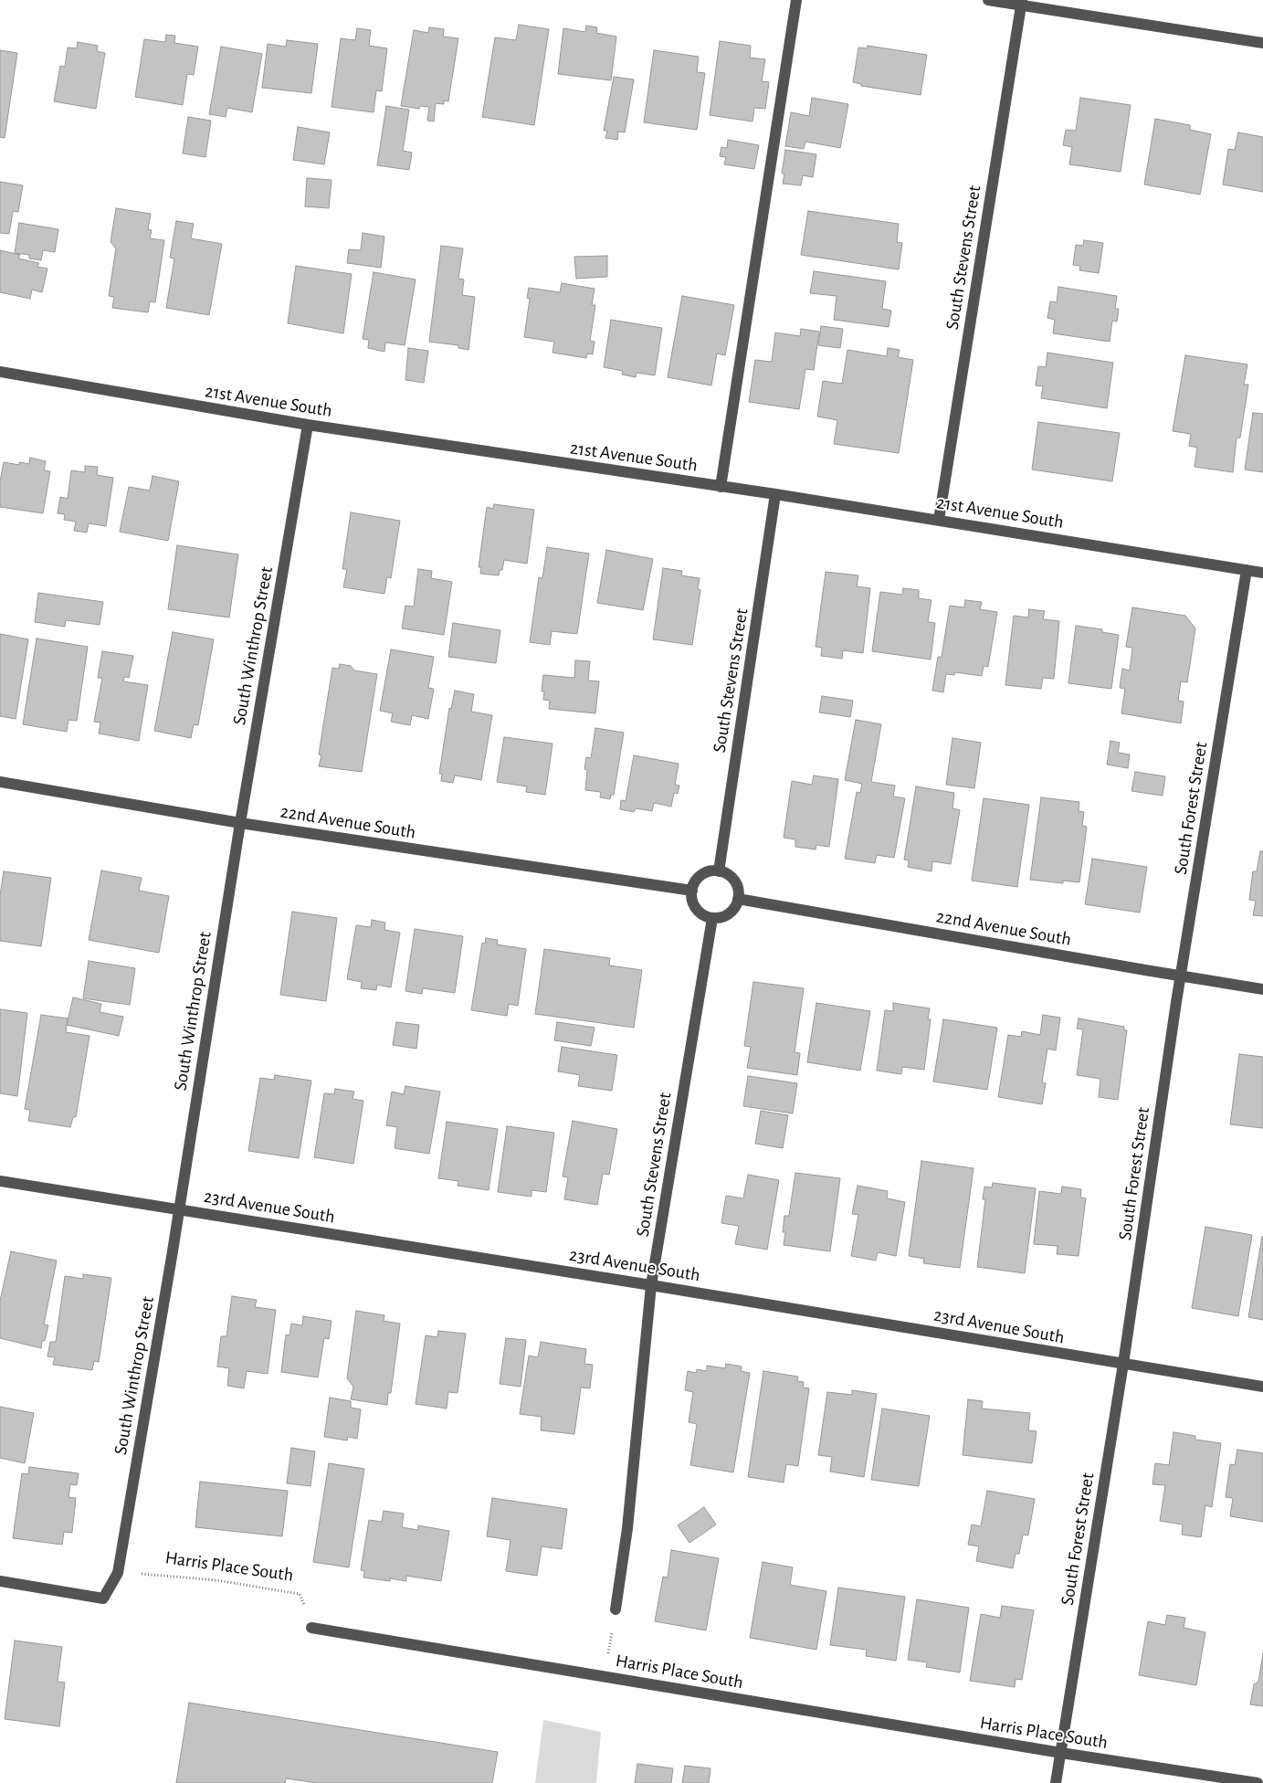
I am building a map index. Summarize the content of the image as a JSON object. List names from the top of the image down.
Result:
{
  "streets": {
    "street": [
      "South Stevens Street",
      "21st Avenue South",
      "South Winthrop Street",
      "South Forest Street",
      "22nd Avenue South",
      "23rd Avenue South",
      "Harris Place South"
    ]
  },
  "crossings": [
    ["South Stevens Street", "21st Avenue South"],
    ["South Stevens Street", "22nd Avenue South"],
    ["South Stevens Street", "23rd Avenue South"],
    ["21st Avenue South", "South Winthrop Street"],
    ["21st Avenue South", "South Forest Street"],
    ["South Winthrop Street", "22nd Avenue South"],
    ["South Winthrop Street", "23rd Avenue South"],
    ["South Winthrop Street", "Harris Place South"],
    ["South Forest Street", "22nd Avenue South"],
    ["South Forest Street", "23rd Avenue South"],
    ["South Forest Street", "Harris Place South"]
  ]
}
